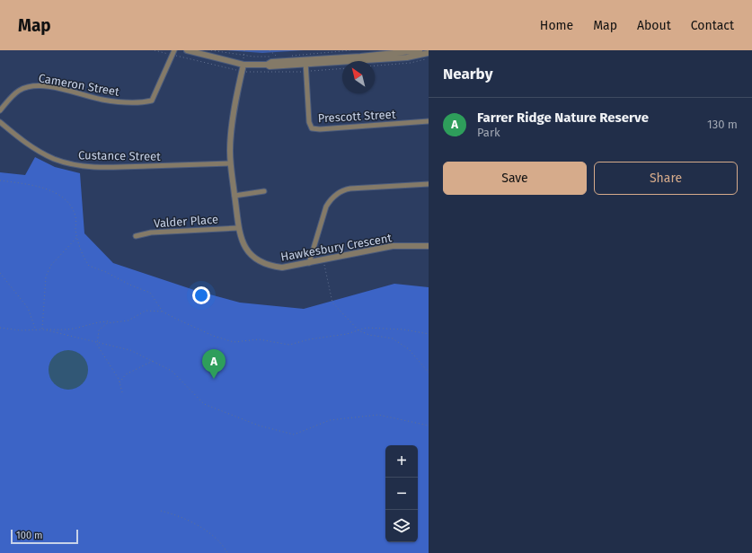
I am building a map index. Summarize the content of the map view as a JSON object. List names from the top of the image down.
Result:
{
  "streets": {
    "street": [
      "Cameron Street",
      "Prescott Street",
      "Custance Street",
      "Valder Place",
      "Hawkesbury Crescent"
    ]
  },
  "crossings": [
    ["Custance Street", "Hawkesbury Crescent"],
    ["Valder Place", "Hawkesbury Crescent"]
  ],
  "scale_bar": "100 m",
  "north": "top left",
  "page": {
    "header": "Map",
    "nav": [
      "Home",
      "Map",
      "About",
      "Contact"
    ],
    "heading": "Nearby",
    "list": [
      {
        "mark": "A",
        "name": "Farrer Ridge Nature Reserve",
        "note": "Park",
        "value": "130 m"
      }
    ],
    "buttons": ["Save", "Share"],
    "pins": "A",
    "map_buttons": ["+", "−"],
    "scale": "100 m"
  }
}
